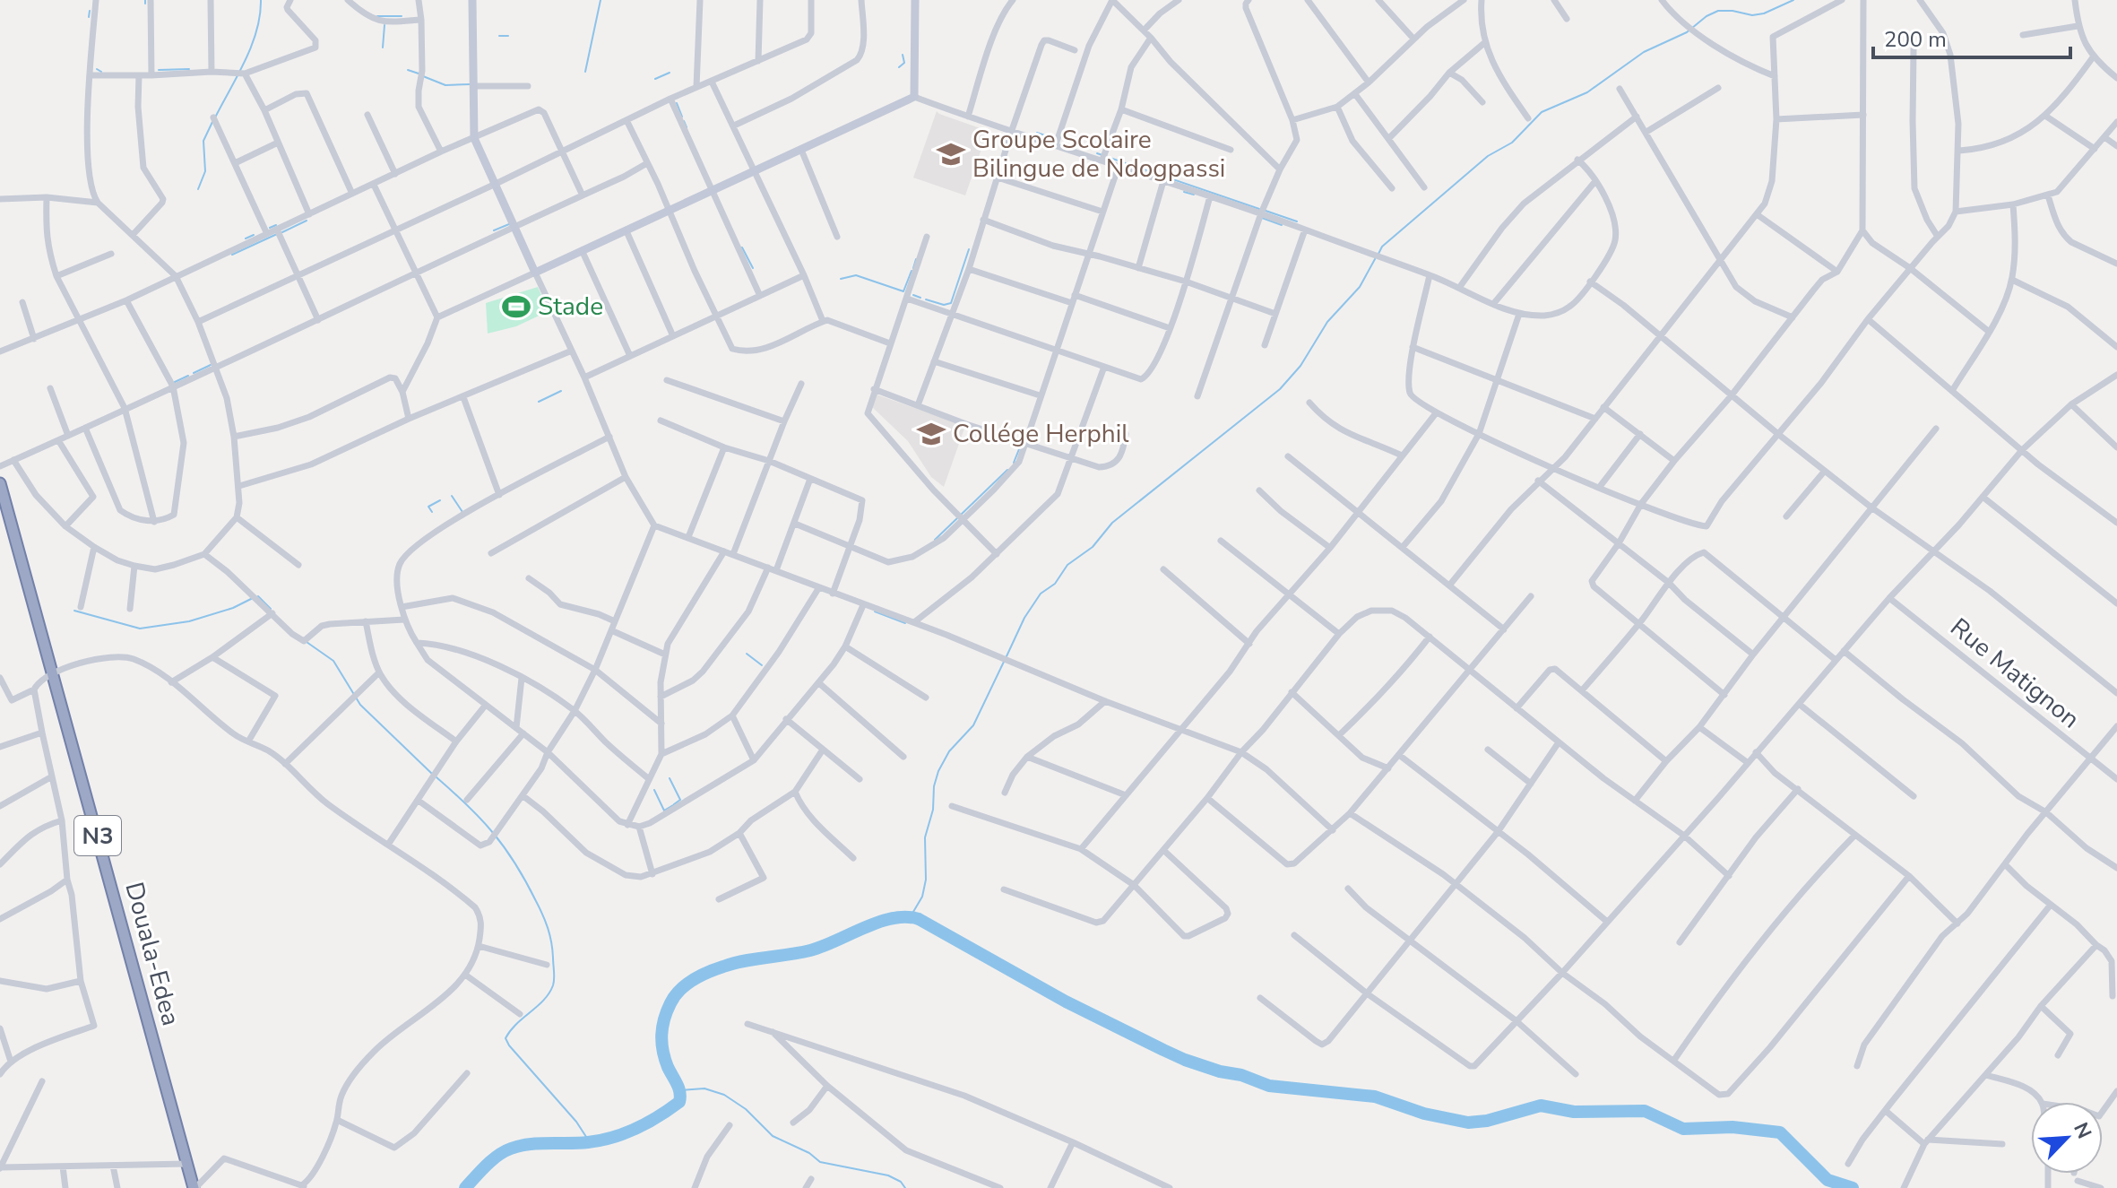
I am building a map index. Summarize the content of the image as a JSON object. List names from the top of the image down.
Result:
{
  "streets": {
    "highway": ["N3", "Douala-Edea"],
    "street": ["Rue Matignon"]
  },
  "places": {
    "school or university": ["Groupe Scolaire Bilingue de Ndogpassi", "Collége Herphil"],
    "sports": ["Stade"]
  },
  "scale_bar": "200 m",
  "north": "top right"
}
